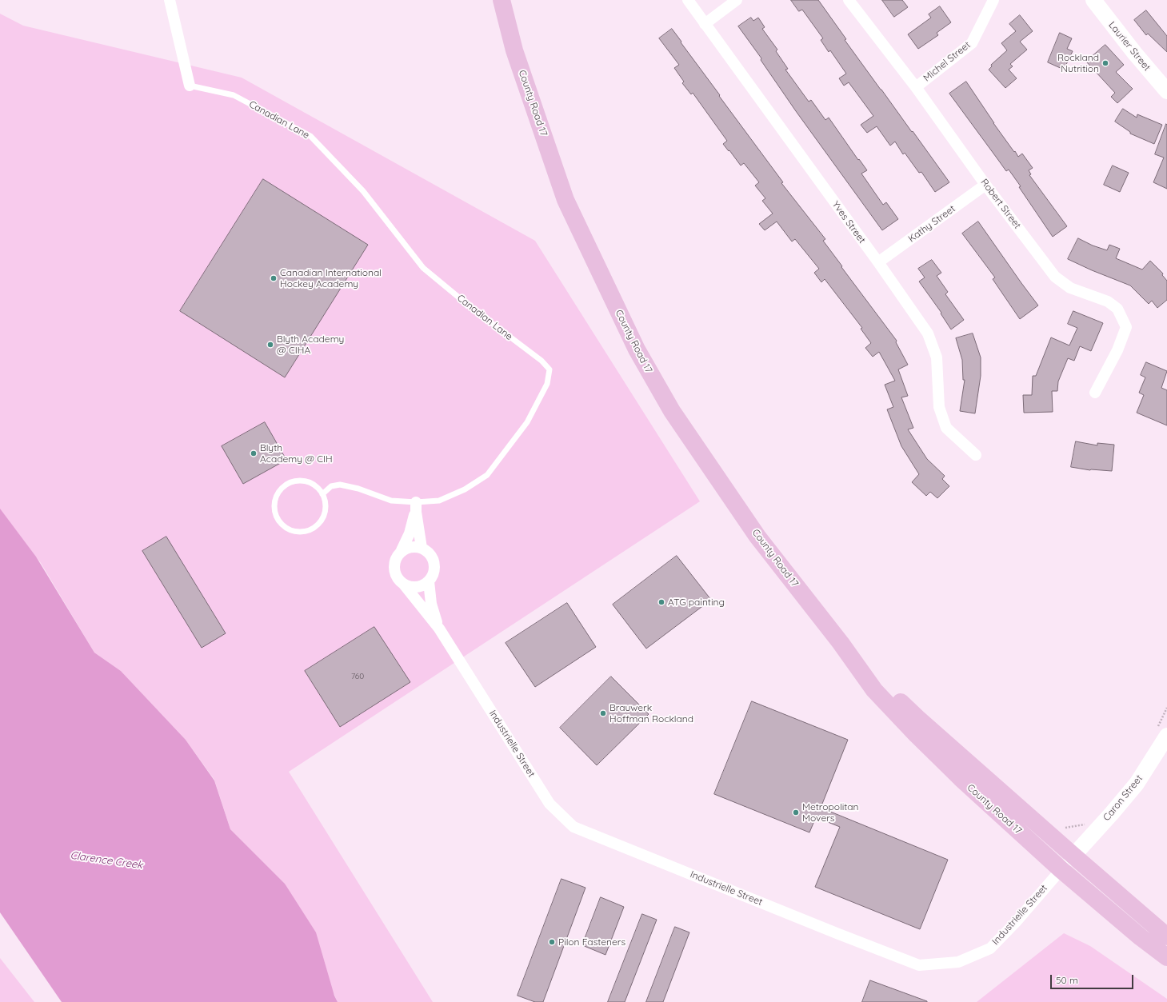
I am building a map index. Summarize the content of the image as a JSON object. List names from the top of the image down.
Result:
{
  "streets": {
    "main road": ["County Road 17"],
    "street": [
      "Laurier Street",
      "Michel Street",
      "Robert Street",
      "Yves Street",
      "Kathy Street",
      "Industrielle Street",
      "Caron Street"
    ],
    "lane": ["Canadian Lane"]
  },
  "crossings": [
    ["Michel Street", "Robert Street"],
    ["County Road 17", "Industrielle Street"],
    ["County Road 17", "Caron Street"],
    ["Canadian Lane", "Industrielle Street"],
    ["Robert Street", "Kathy Street"],
    ["Yves Street", "Kathy Street"],
    ["Industrielle Street", "Caron Street"]
  ],
  "water": ["Clarence Creek"],
  "places": [
    "Rockland Nutrition",
    "Canadian International Hockey Academy",
    "Blyth Academy @ CIHA",
    "Blyth Academy @ CIH",
    "ATG painting",
    "Brauwerk Hoffman Rockland",
    "Metropolitan Movers",
    "Pilon Fasteners"
  ],
  "house_numbers": ["760"],
  "scale_bar": "50 m"
}
